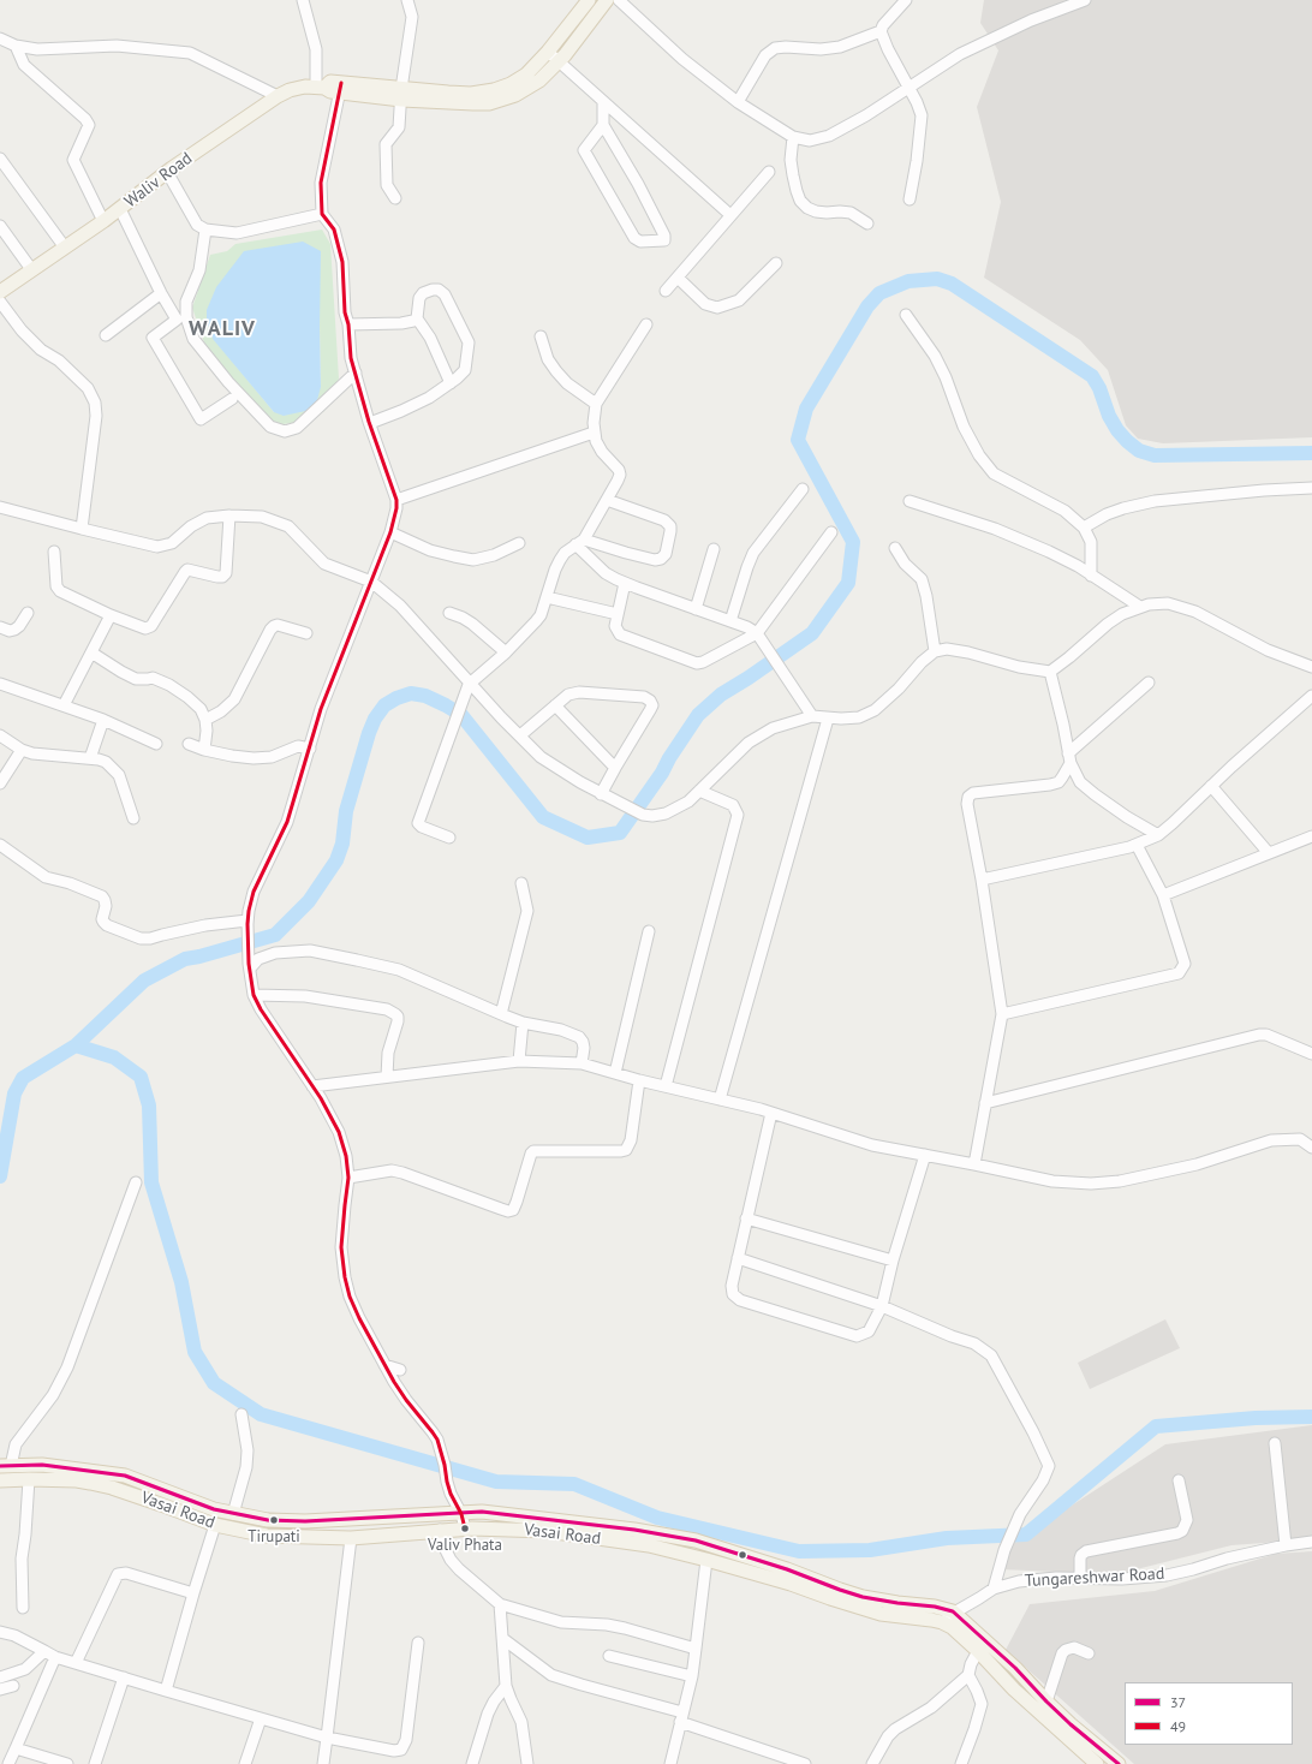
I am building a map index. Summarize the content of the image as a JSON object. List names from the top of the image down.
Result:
{
  "streets": {
    "main road": ["Waliv Road", "Vasai Road"],
    "street": ["Tungareshwar Road"]
  },
  "crossings": [
    ["Vasai Road", "Tungareshwar Road"]
  ],
  "districts": ["WALIV"],
  "places": ["Tirupati", "Valiv Phata"],
  "lines": ["transit line 49", "transit line 37"],
  "legend": ["37", "49"]
}
